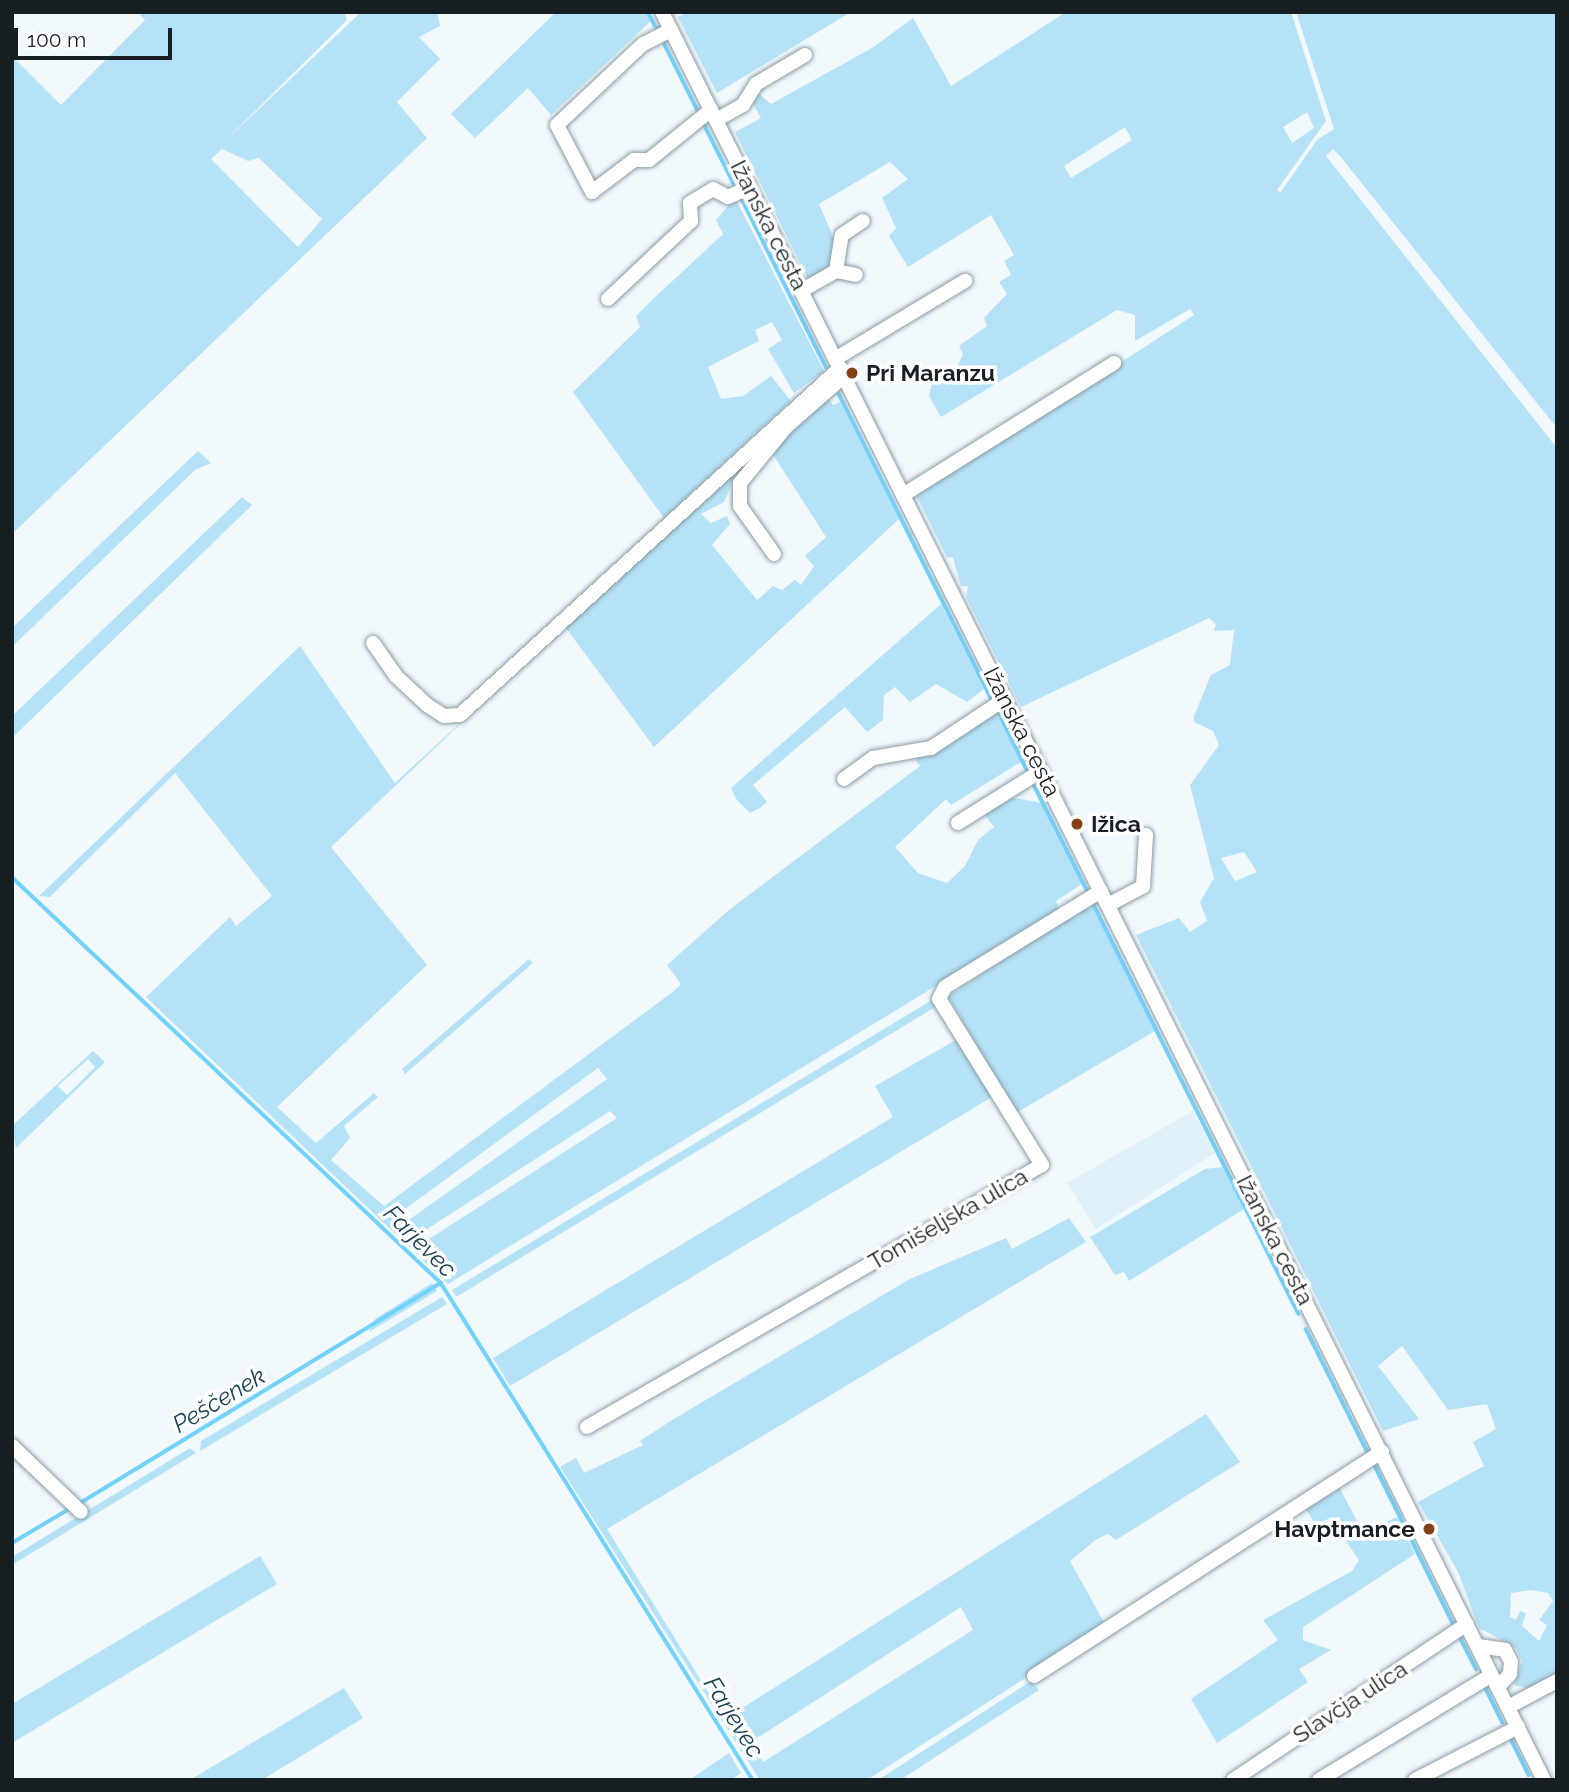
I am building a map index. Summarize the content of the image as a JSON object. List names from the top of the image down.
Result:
{
  "streets": {
    "street": ["Ižanska cesta", "Tomišeljska ulica", "Slavčja ulica"]
  },
  "crossings": [
    ["Ižanska cesta", "Tomišeljska ulica"],
    ["Ižanska cesta", "Slavčja ulica"]
  ],
  "water": ["Farjevec", "Peščenek"],
  "places": ["Pri Maranzu", "Ižica", "Havptmance"],
  "scale_bar": "100 m"
}
